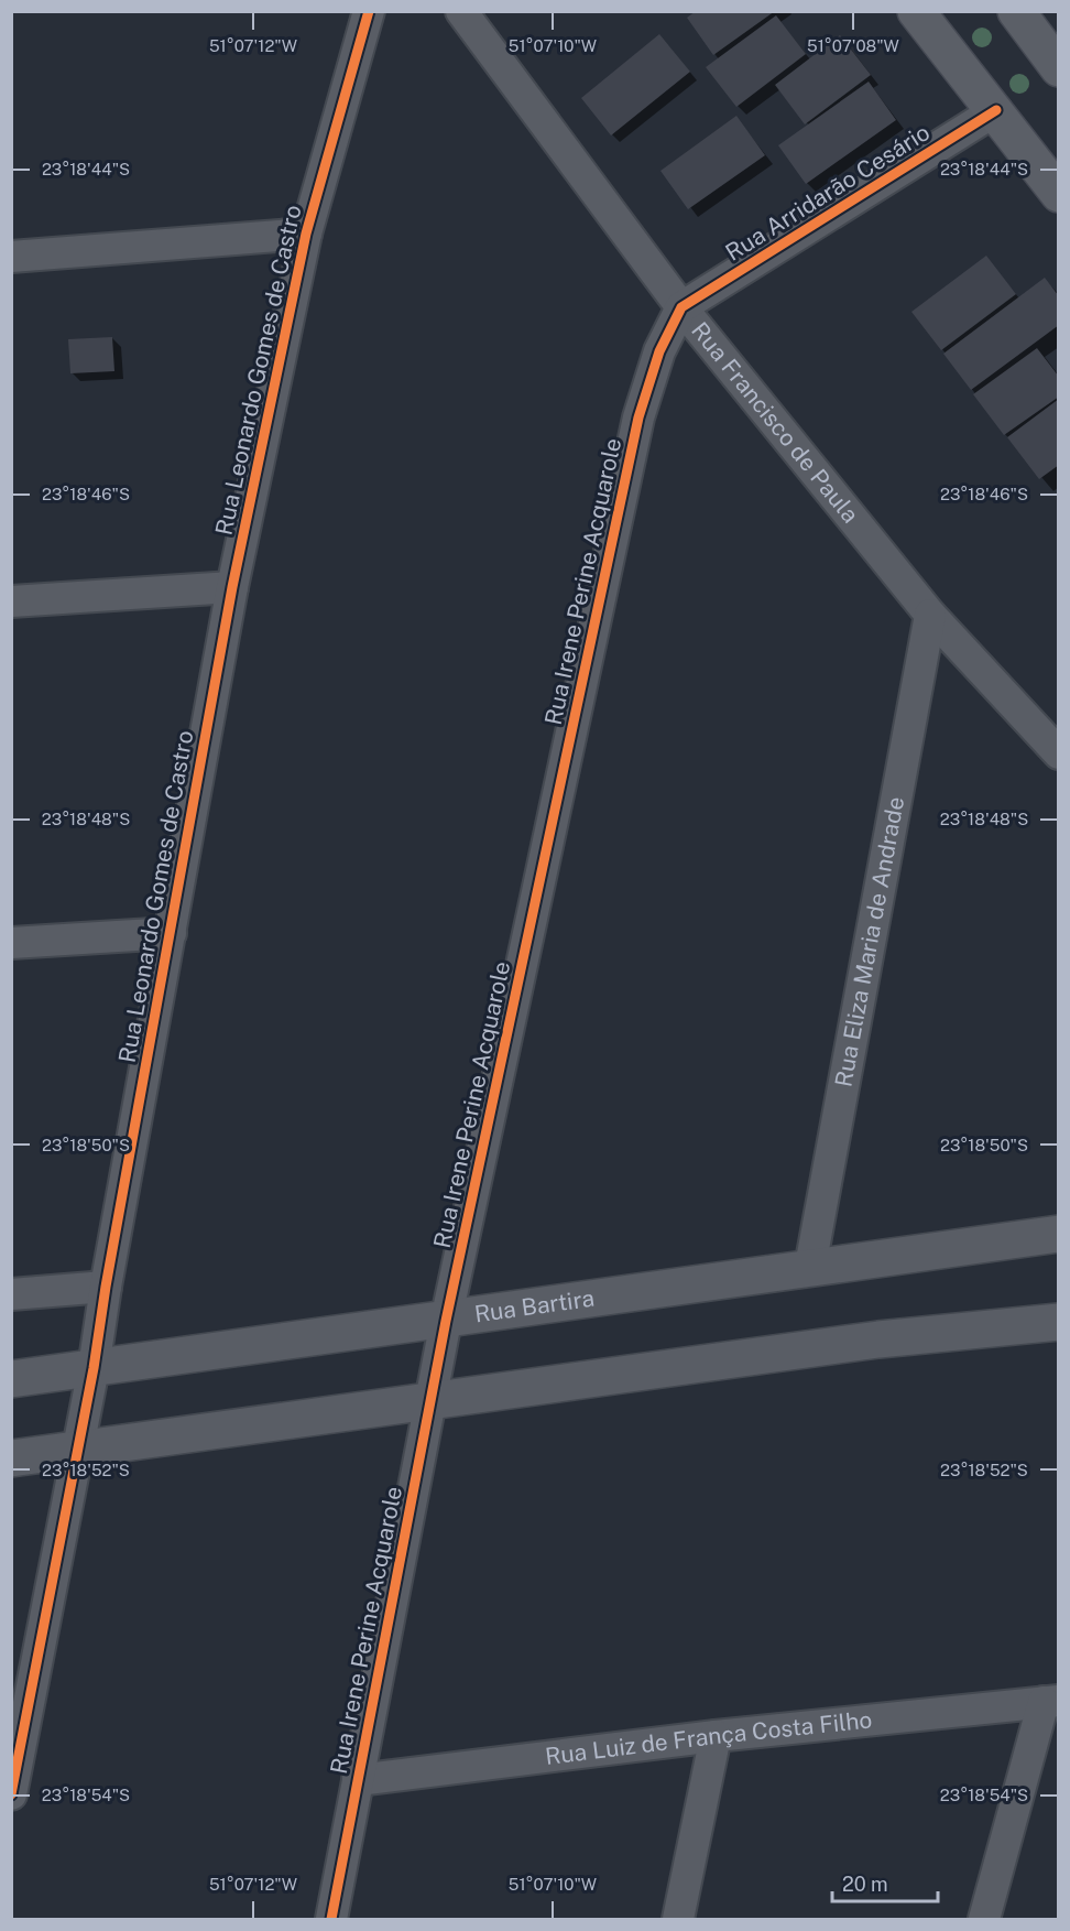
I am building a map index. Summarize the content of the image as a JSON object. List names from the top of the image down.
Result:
{
  "streets": {
    "street": [
      "Rua Arridarão Cesário",
      "Rua Leonardo Gomes de Castro",
      "Rua Francisco de Paula",
      "Rua Irene Perine Acquarole",
      "Rua Eliza Maria de Andrade",
      "Rua Bartira",
      "Rua Luiz de França Costa Filho"
    ]
  },
  "crossings": [
    ["Rua Arridarão Cesário", "Rua Francisco de Paula"],
    ["Rua Arridarão Cesário", "Rua Irene Perine Acquarole"],
    ["Rua Leonardo Gomes de Castro", "Rua Bartira"],
    ["Rua Francisco de Paula", "Rua Irene Perine Acquarole"],
    ["Rua Francisco de Paula", "Rua Eliza Maria de Andrade"],
    ["Rua Irene Perine Acquarole", "Rua Bartira"],
    ["Rua Irene Perine Acquarole", "Rua Luiz de França Costa Filho"],
    ["Rua Eliza Maria de Andrade", "Rua Bartira"]
  ],
  "scale_bar": "20 m",
  "coordinates": [
    "51°07'12\"W",
    "51°07'10\"W",
    "51°07'08\"W",
    "23°18'44\"S",
    "23°18'46\"S",
    "23°18'48\"S",
    "23°18'50\"S",
    "23°18'52\"S",
    "23°18'54\"S"
  ]
}
